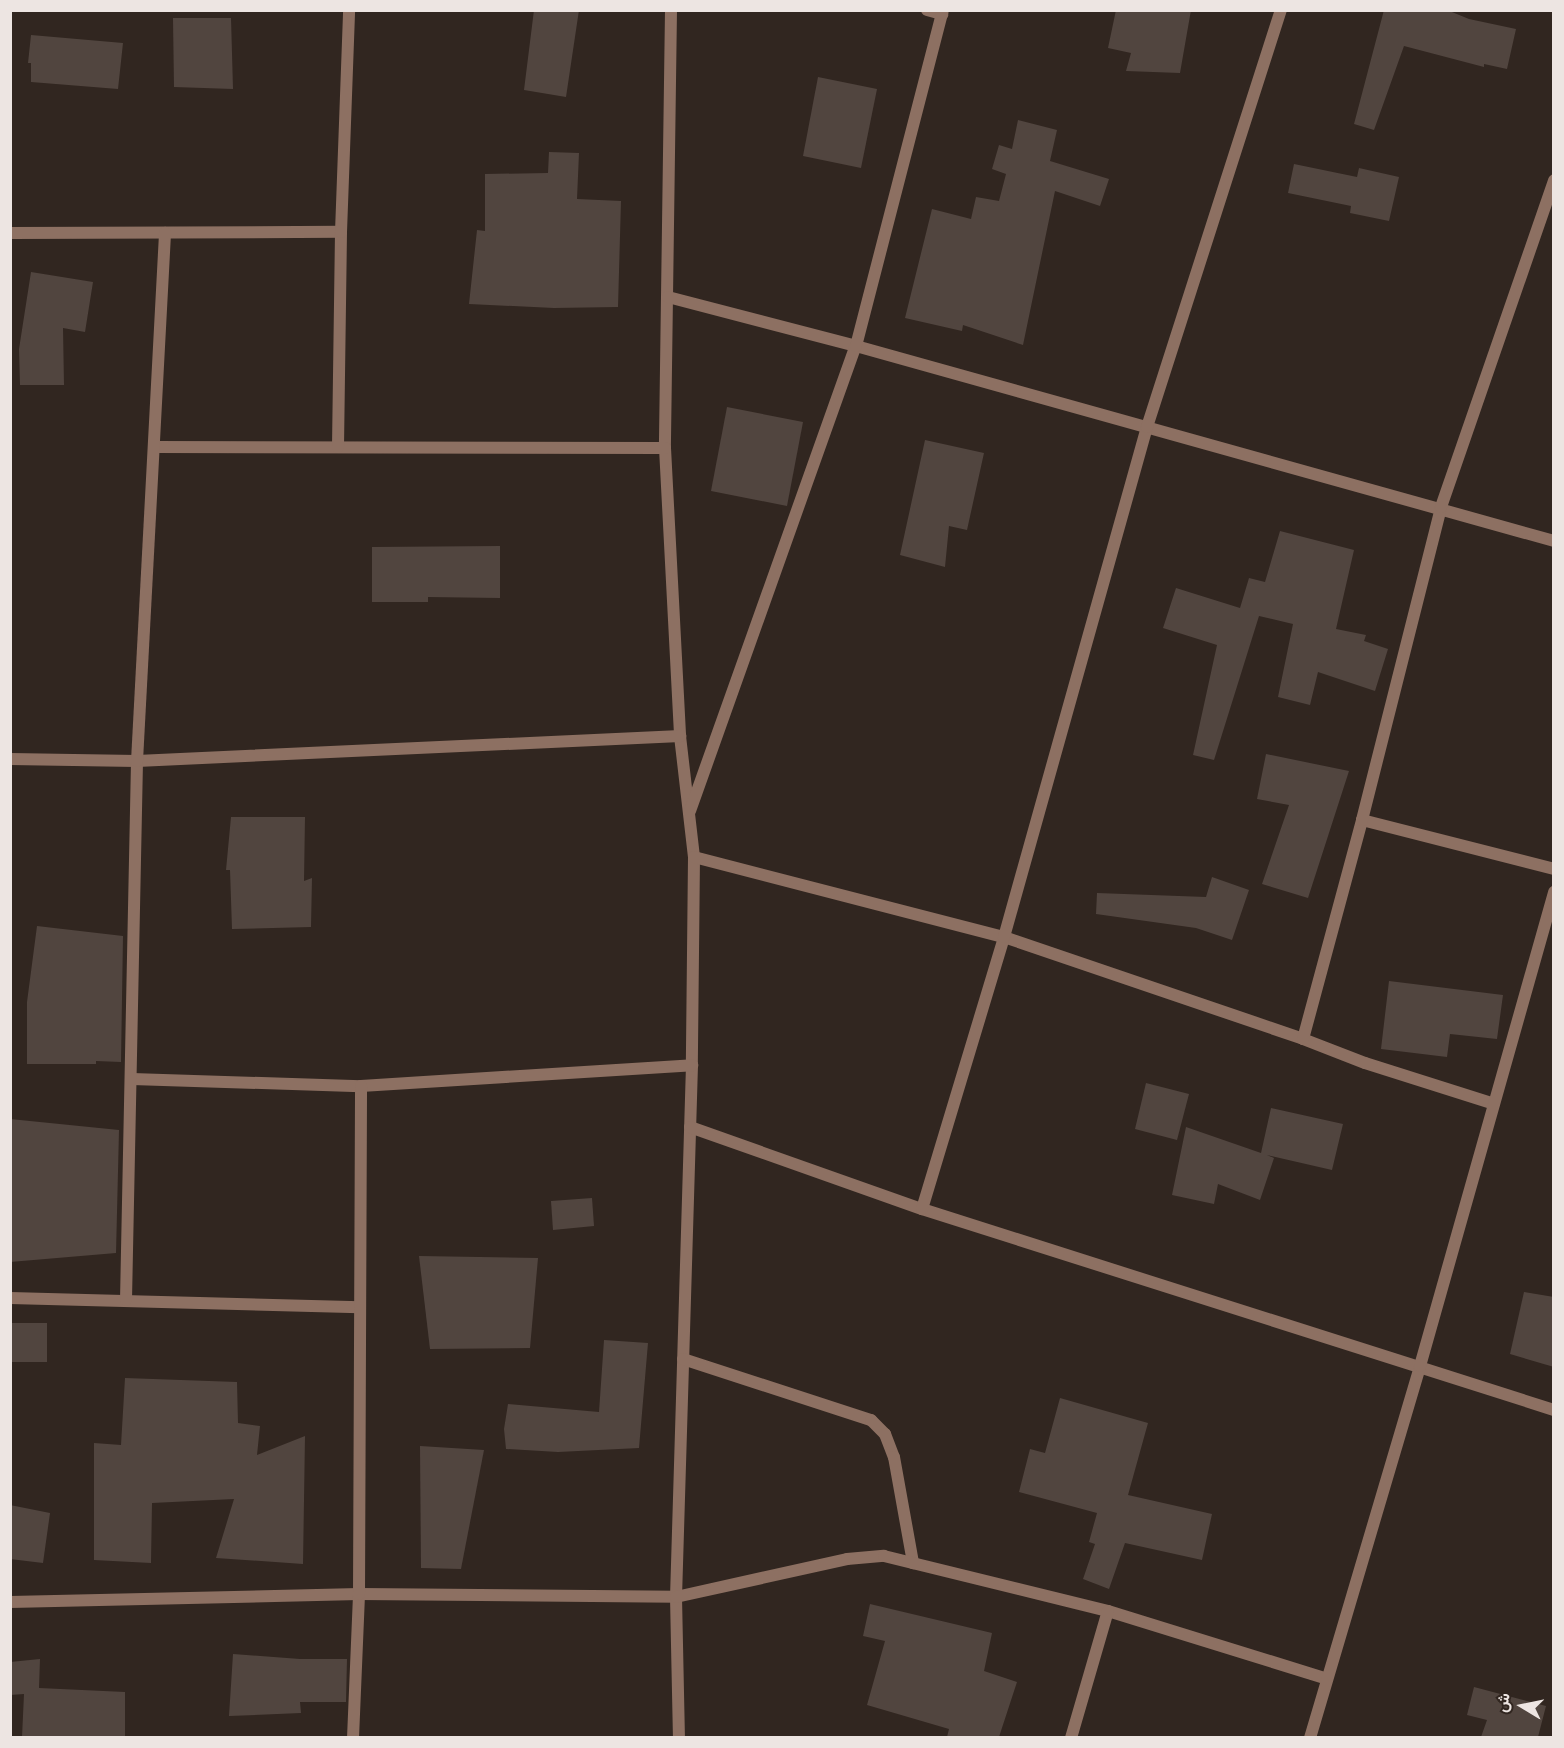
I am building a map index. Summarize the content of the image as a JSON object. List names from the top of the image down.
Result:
{
  "north": "left"
}
